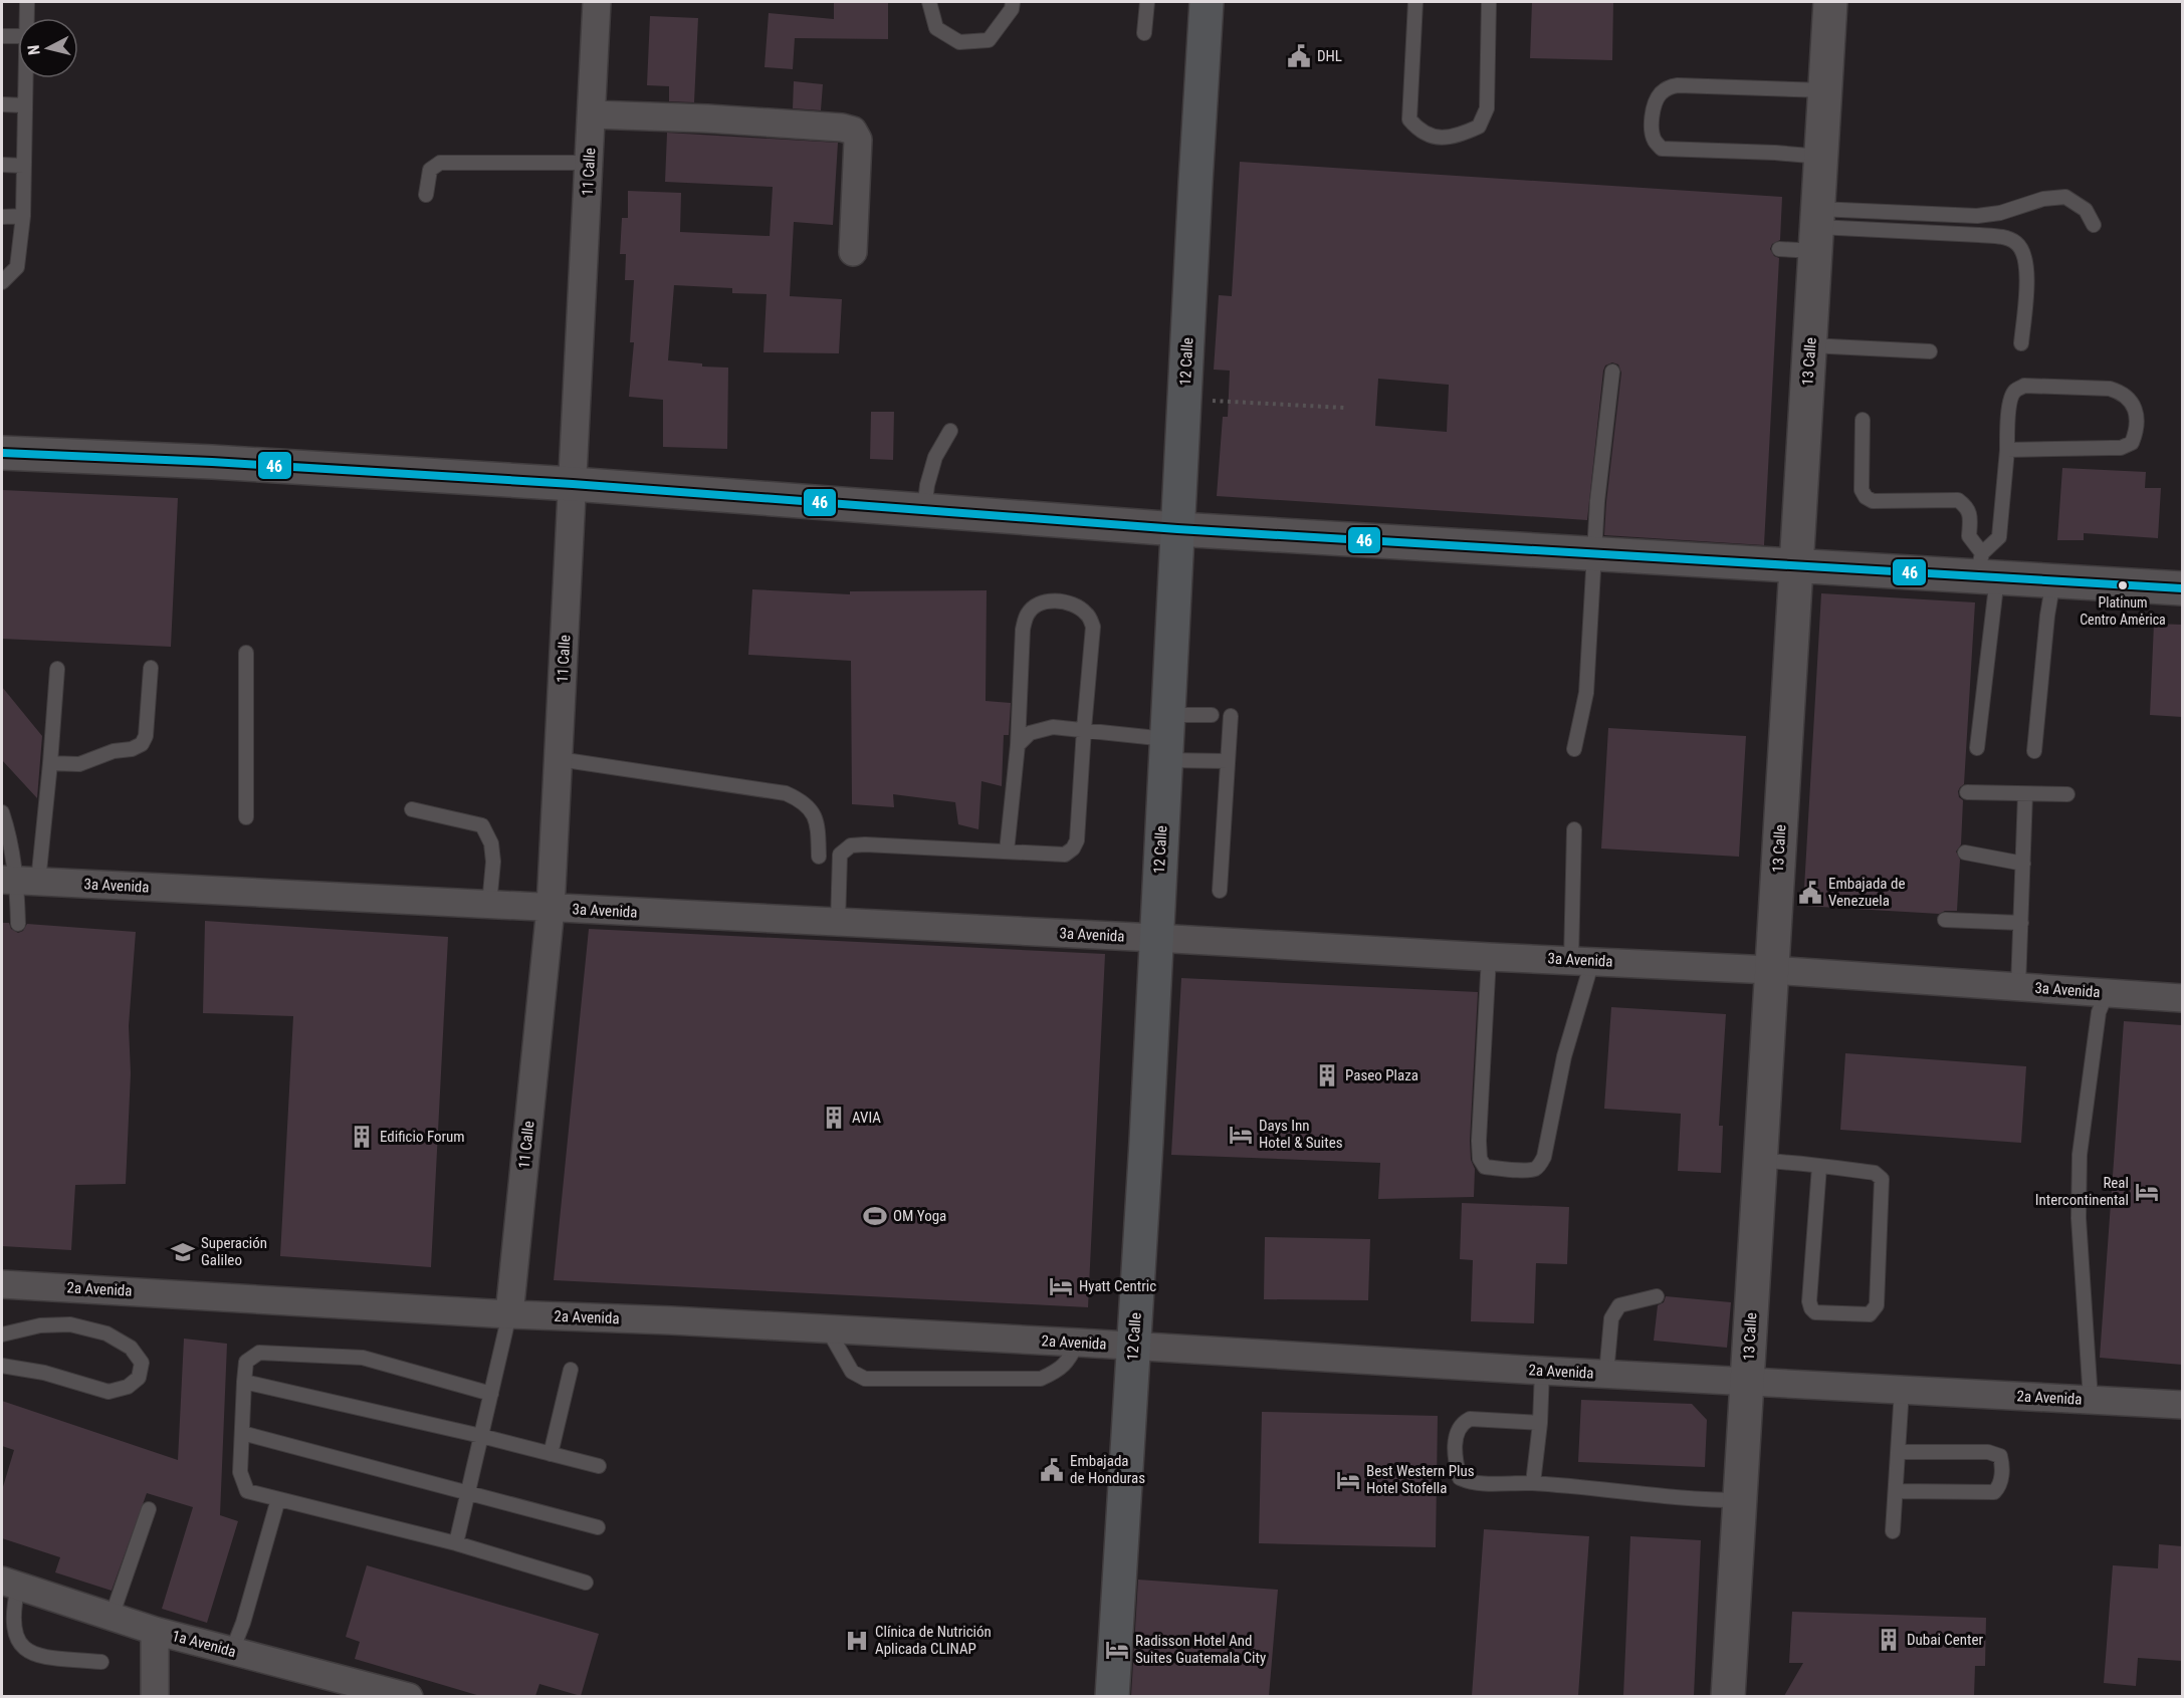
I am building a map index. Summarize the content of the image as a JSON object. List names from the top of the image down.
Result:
{
  "streets": {
    "main road": ["12 Calle"],
    "street": [
      "11 Calle",
      "13 Calle",
      "3a Avenida",
      "2a Avenida",
      "1a Avenida"
    ]
  },
  "crossings": [
    ["11 Calle", "3a Avenida"],
    ["11 Calle", "2a Avenida"],
    ["12 Calle", "3a Avenida"],
    ["12 Calle", "2a Avenida"],
    ["13 Calle", "3a Avenida"],
    ["13 Calle", "2a Avenida"]
  ],
  "places": {
    "public building": ["DHL", "Embajada de Venezuela", "Embajada de Honduras"],
    "other": ["Platinum Centro Amėrica"],
    "building": [
      "Paseo Plaza",
      "AVIA",
      "Edificio Forum",
      "Dubai Center"
    ],
    "hotel": [
      "Days Inn Hotel & Suites",
      "Real Intercontinental",
      "Hyatt Centric",
      "Best Western Plus Hotel Stofella",
      "Radisson Hotel And Suites Guatemala City"
    ],
    "sports": ["OM Yoga"],
    "school or university": ["Superación Galileo"],
    "hospital": ["Clínica de Nutrición Aplicada CLINAP"]
  },
  "lines": ["transit line 46"],
  "north": "left"
}
